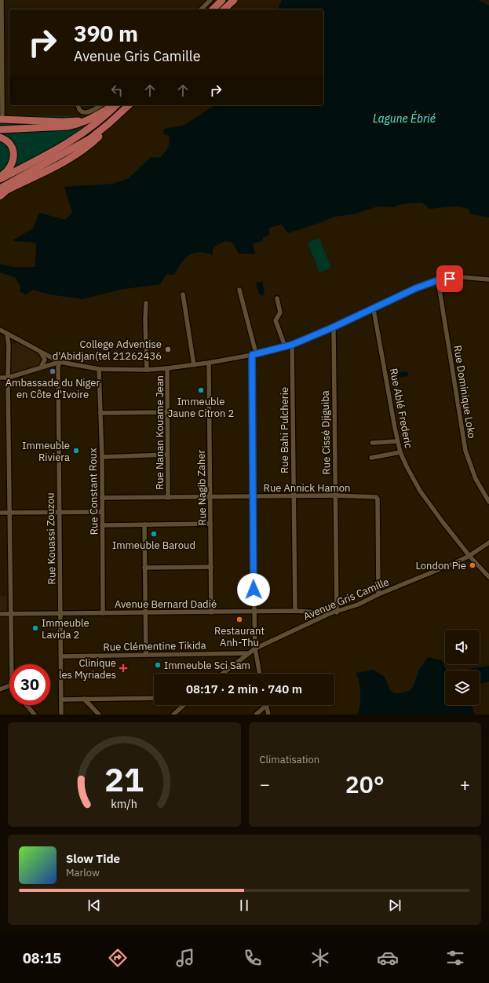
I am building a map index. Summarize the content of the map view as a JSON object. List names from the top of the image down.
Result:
{
  "streets": {
    "street": [
      "Rue Dominique Loko",
      "Rue Ablé Frederic",
      "Rue Bahi Pulcherie",
      "Rue Nanan Kouame Jean",
      "Rue Cissé Djiguiba",
      "Rue Nagib Zaher",
      "Rue Annick Hamon",
      "Rue Constant Roux",
      "Rue Kouassi Zouzou",
      "Avenue Gris Camille",
      "Avenue Bernard Dadié",
      "Rue Clémentine Tikida"
    ]
  },
  "crossings": [
    ["Rue Ablé Frederic", "Avenue Gris Camille"],
    ["Rue Bahi Pulcherie", "Rue Annick Hamon"],
    ["Rue Bahi Pulcherie", "Avenue Bernard Dadié"],
    ["Rue Nanan Kouame Jean", "Rue Annick Hamon"],
    ["Rue Cissé Djiguiba", "Rue Annick Hamon"],
    ["Rue Cissé Djiguiba", "Avenue Gris Camille"],
    ["Rue Nagib Zaher", "Rue Annick Hamon"],
    ["Rue Nagib Zaher", "Avenue Bernard Dadié"],
    ["Rue Annick Hamon", "Rue Constant Roux"],
    ["Rue Annick Hamon", "Avenue Gris Camille"],
    ["Rue Constant Roux", "Avenue Bernard Dadié"],
    ["Rue Kouassi Zouzou", "Avenue Bernard Dadié"],
    ["Rue Kouassi Zouzou", "Rue Clémentine Tikida"],
    ["Avenue Gris Camille", "Avenue Bernard Dadié"],
    ["Avenue Gris Camille", "Rue Clémentine Tikida"]
  ],
  "water": ["Lagune Ébrié"],
  "places": {
    "other": [
      "College Adventise d'Abidjan(tel 21262436",
      "Ambassade du Niger en Côte d'Ivoire",
      "Immeuble Jaune Citron 2",
      "Immeuble Riviera",
      "Immeuble Baroud",
      "London Pie",
      "Restaurant Anh-Thu",
      "Immeuble Lavida 2",
      "Immeuble Sci Sam"
    ],
    "health": ["Clinique les Myriades"]
  },
  "page": {
    "turn": ["390 m", "Avenue Gris Camille"],
    "limit": "30",
    "trip": "08:17 · 2 min · 740 m",
    "tile": "Climatisation",
    "heat": ["−", "20°", "+"],
    "song": ["Slow Tide", "Marlow"],
    "tabs": "08:15",
    "gauge": ["21", "km/h"]
  }
}
